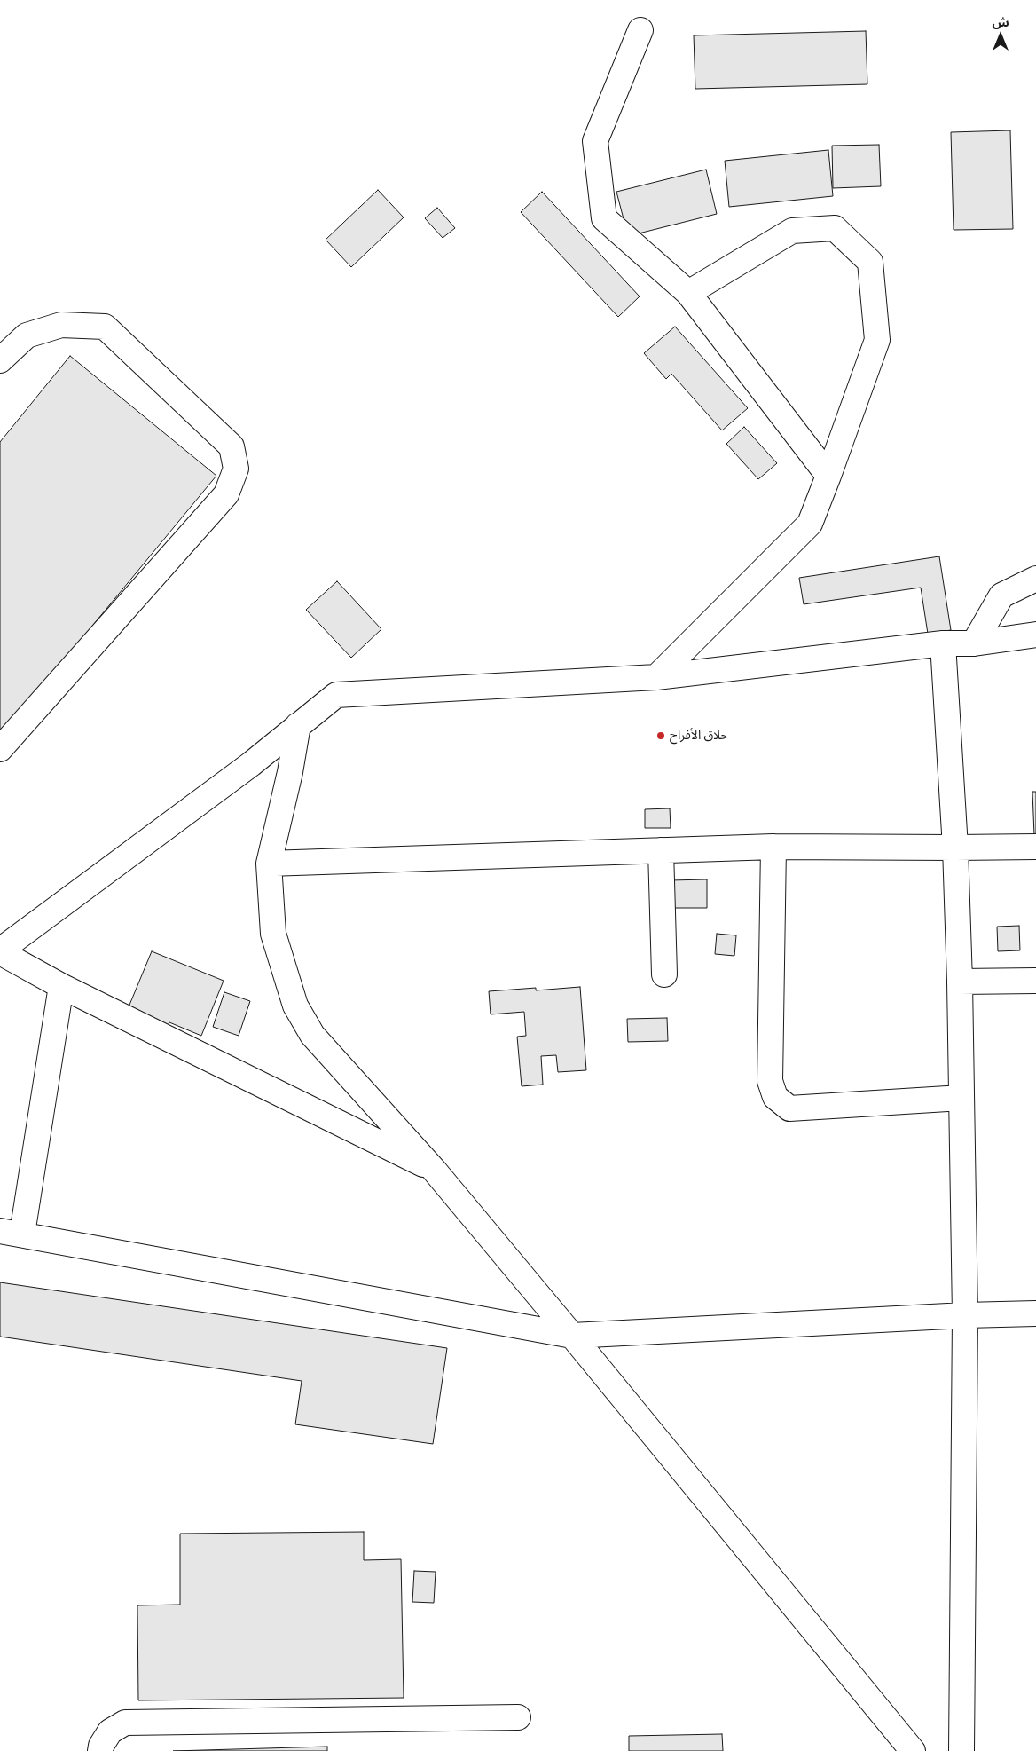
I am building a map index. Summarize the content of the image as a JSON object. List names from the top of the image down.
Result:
{
  "places": ["حلاق الأفراح"],
  "north": "top"
}
